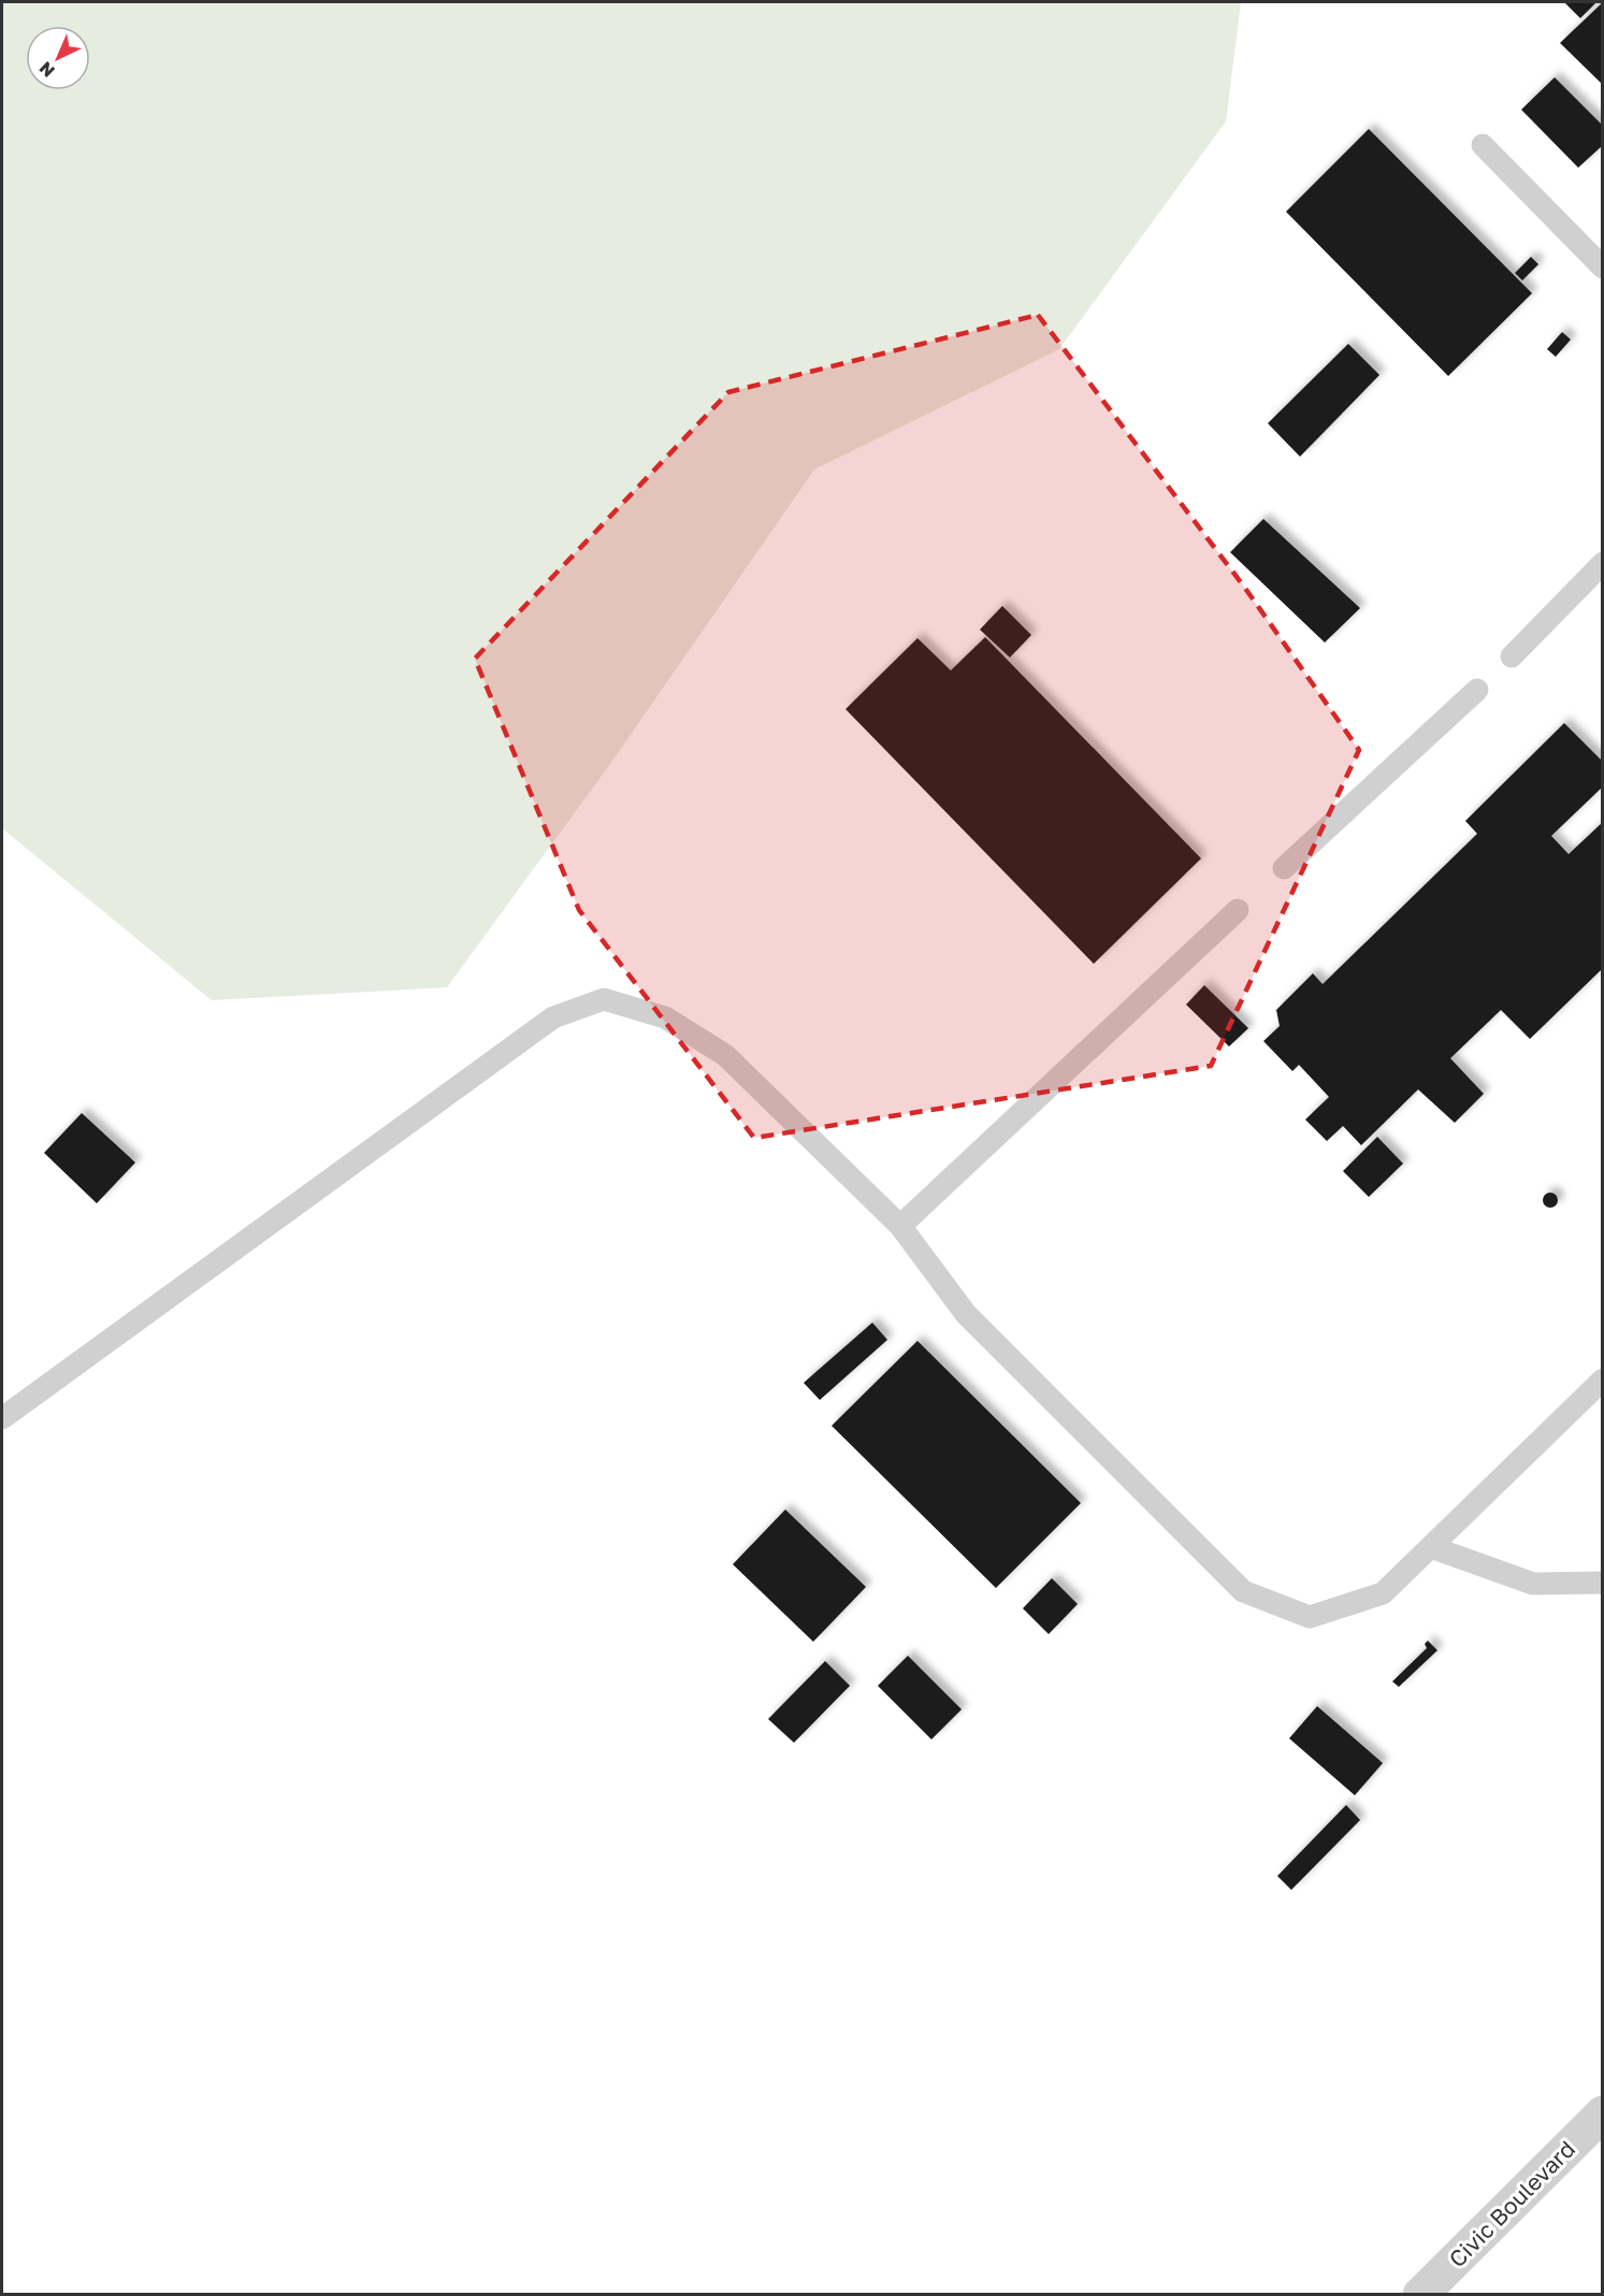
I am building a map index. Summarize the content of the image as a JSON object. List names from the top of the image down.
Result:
{
  "streets": {
    "street": ["Civic Boulevard"]
  },
  "north": "bottom left"
}
